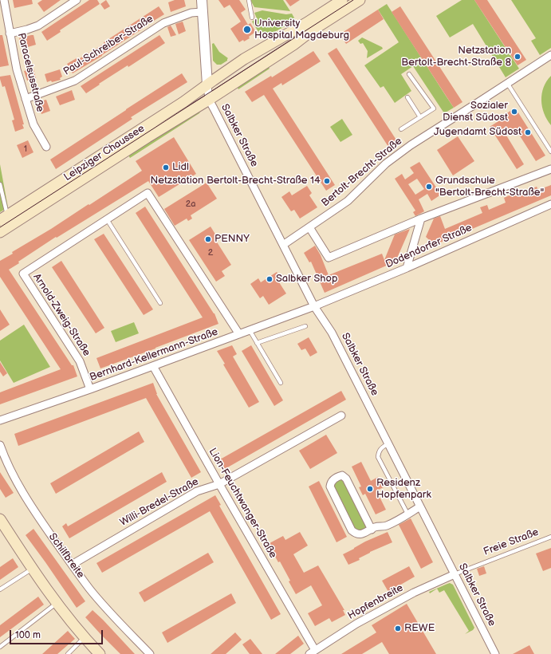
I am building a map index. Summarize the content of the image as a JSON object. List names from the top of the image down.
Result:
{
  "streets": {
    "main road": ["Leipziger Chaussee"],
    "street": [
      "Paul-Schreiber-Straße",
      "Paracelsusstraße",
      "Salbker Straße",
      "Bertolt-Brecht-Straße",
      "Dodendorfer Straße",
      "Arnold-Zweig-Straße",
      "Bernhard-Kellermann-Straße",
      "Willi-Bredel-Straße",
      "Lion-Feuchtwanger-Straße",
      "Schilfbreite",
      "Hopfenbreite"
    ],
    "lane": ["Freie Straße"]
  },
  "crossings": [
    ["Paul-Schreiber-Straße", "Paracelsusstraße"],
    ["Salbker Straße", "Leipziger Chaussee"],
    ["Salbker Straße", "Bertolt-Brecht-Straße"],
    ["Salbker Straße", "Dodendorfer Straße"],
    ["Salbker Straße", "Bernhard-Kellermann-Straße"],
    ["Salbker Straße", "Freie Straße"],
    ["Salbker Straße", "Hopfenbreite"],
    ["Dodendorfer Straße", "Bernhard-Kellermann-Straße"],
    ["Arnold-Zweig-Straße", "Bernhard-Kellermann-Straße"],
    ["Bernhard-Kellermann-Straße", "Lion-Feuchtwanger-Straße"],
    ["Willi-Bredel-Straße", "Lion-Feuchtwanger-Straße"],
    ["Willi-Bredel-Straße", "Schilfbreite"],
    ["Lion-Feuchtwanger-Straße", "Hopfenbreite"],
    ["Freie Straße", "Hopfenbreite"]
  ],
  "places": [
    "University Hospital Magdeburg",
    "Netzstation Bertolt-Brecht-Straße 8",
    "Sozialer Dienst Südost",
    "Jugendamt Südost",
    "Lidl",
    "Netzstation Bertolt-Brecht-Straße 14",
    "Grundschule \"Bertolt-Brecht-Straße\"",
    "PENNY",
    "Salbker Shop",
    "Residenz Hopfenpark",
    "REWE"
  ],
  "house_numbers": ["1", "2a", "2"],
  "scale_bar": "100 m"
}
